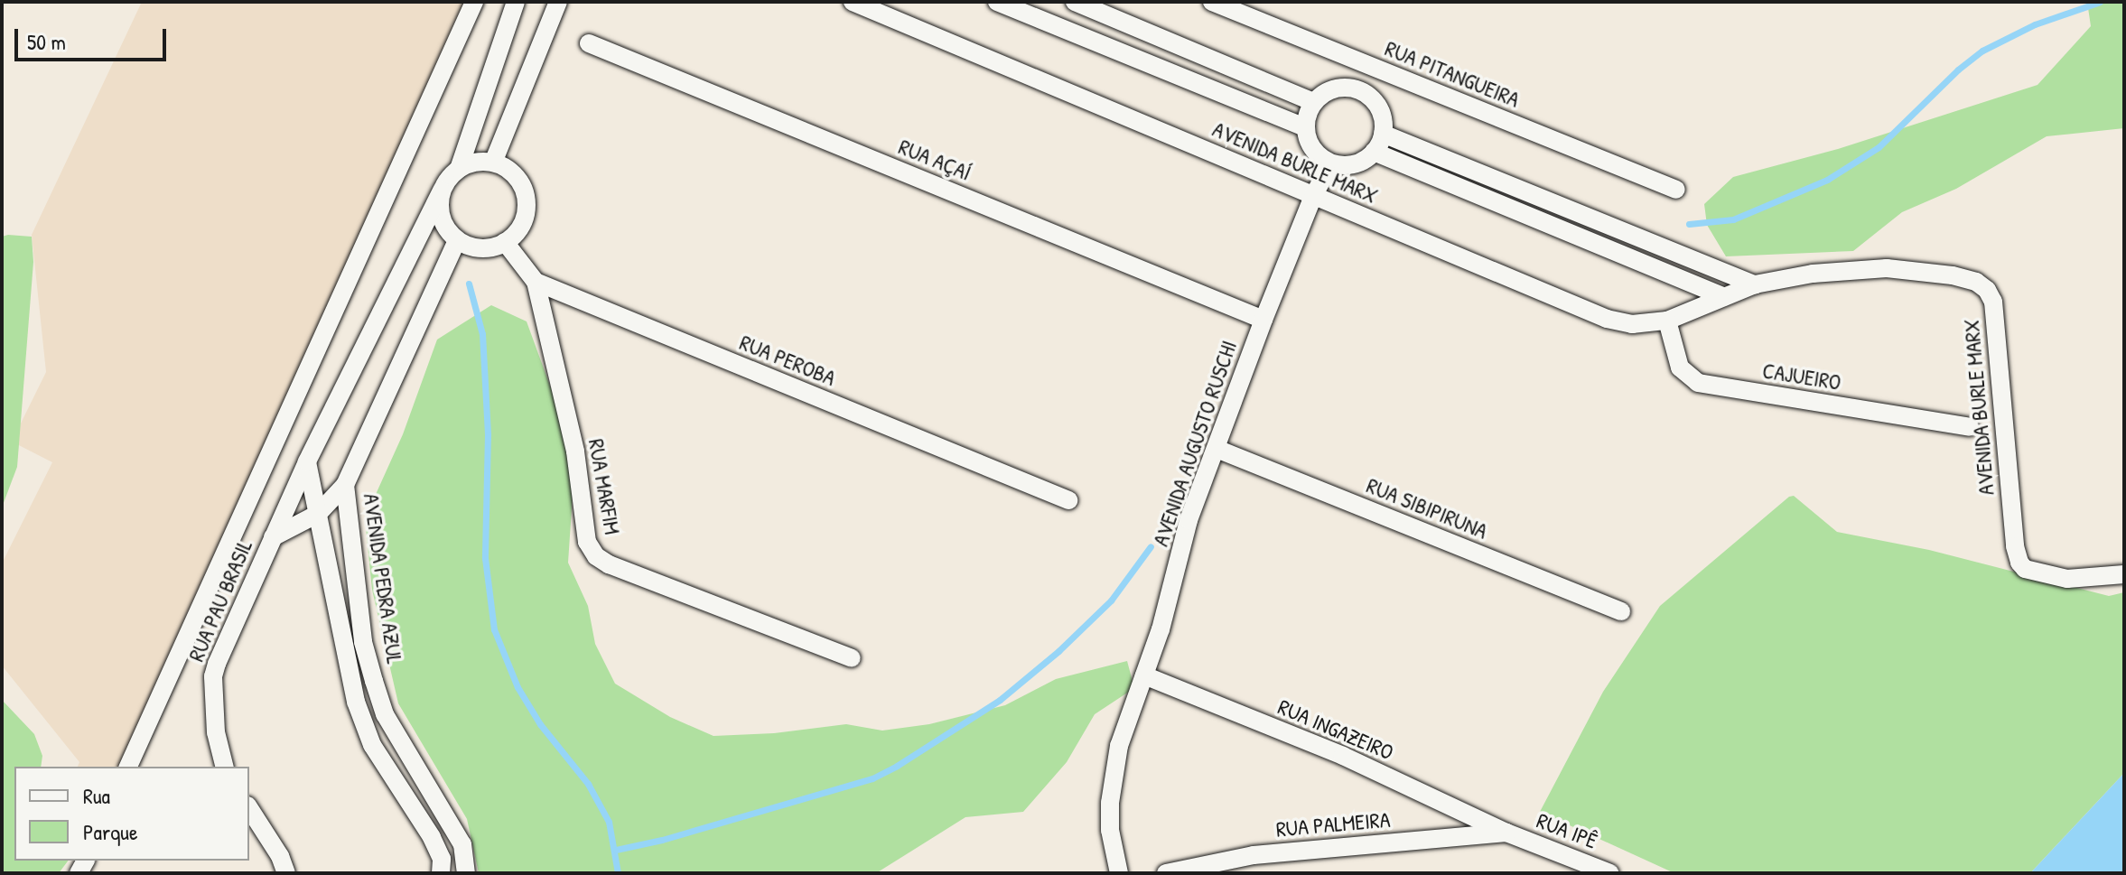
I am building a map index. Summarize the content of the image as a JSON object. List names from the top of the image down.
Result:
{
  "streets": {
    "street": [
      "RUA PITANGUEIRA",
      "RUA AÇAÍ",
      "AVENIDA BURLE MARX",
      "RUA PEROBA",
      "CAJUEIRO",
      "AVENIDA AUGUSTO RUSCHI",
      "RUA MARFIM",
      "RUA SIBIPIRUNA",
      "AVENIDA PEDRA AZUL",
      "RUA PAU BRASIL",
      "RUA INGAZEIRO",
      "RUA PALMEIRA",
      "RUA IPÊ"
    ]
  },
  "crossings": [
    ["RUA AÇAÍ", "AVENIDA AUGUSTO RUSCHI"],
    ["AVENIDA BURLE MARX", "CAJUEIRO"],
    ["AVENIDA BURLE MARX", "AVENIDA AUGUSTO RUSCHI"],
    ["RUA PEROBA", "RUA MARFIM"],
    ["AVENIDA AUGUSTO RUSCHI", "RUA SIBIPIRUNA"],
    ["AVENIDA AUGUSTO RUSCHI", "RUA INGAZEIRO"],
    ["AVENIDA PEDRA AZUL", "RUA PAU BRASIL"],
    ["RUA INGAZEIRO", "RUA PALMEIRA"],
    ["RUA INGAZEIRO", "RUA IPÊ"],
    ["RUA PALMEIRA", "RUA IPÊ"]
  ],
  "legend": ["Rua", "Parque"],
  "scale_bar": "50 m"
}
